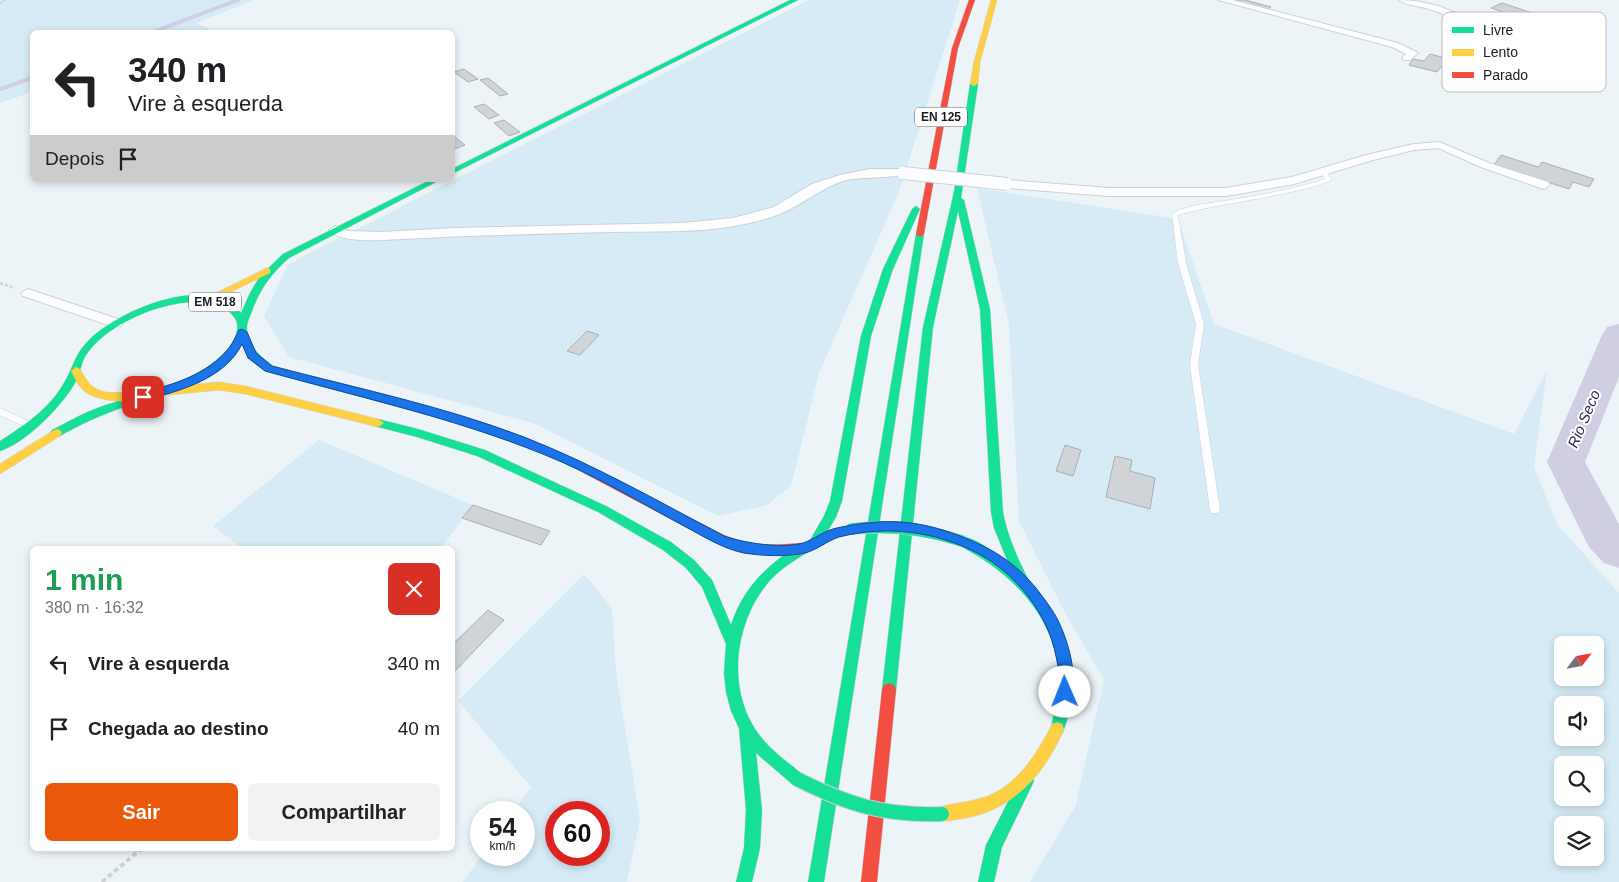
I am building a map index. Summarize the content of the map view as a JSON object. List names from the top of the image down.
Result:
{
  "streets": {
    "main road": ["EN 125", "EM 518"]
  },
  "water": ["Rio Seco"],
  "legend": ["Livre", "Lento", "Parado"],
  "north": "top right",
  "page": {
    "turn": ["340 m", "Vire à esquerda"],
    "then": "Depois",
    "heading": ["1 min", "380 m · 16:32"],
    "list": [
      {
        "name": "Vire à esquerda",
        "value": "340 m"
      },
      {
        "name": "Chegada ao destino",
        "value": "40 m"
      }
    ],
    "buttons": ["Sair", "Compartilhar"],
    "speed": "54 km/h",
    "limit": "60"
  }
}
